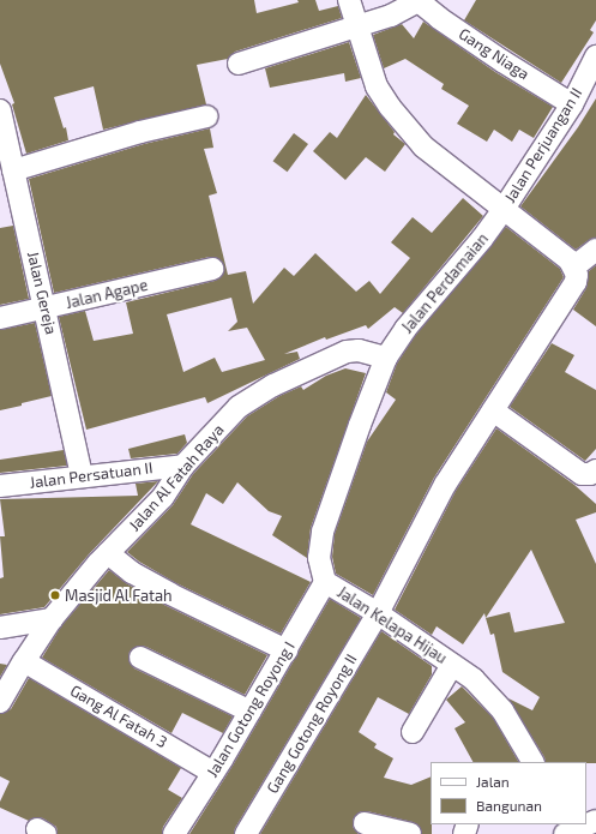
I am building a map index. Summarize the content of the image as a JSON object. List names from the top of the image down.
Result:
{
  "streets": {
    "street": [
      "Gang Niaga",
      "Jalan Perjuangan II",
      "Jalan Perdamaian",
      "Jalan Gereja",
      "Jalan Agape",
      "Jalan Persatuan II",
      "Jalan Al Fatah Raya",
      "Jalan Kelapa Hijau",
      "Jalan Gotong Royong I",
      "Gang Al Fatah 3",
      "Gang Gotong Royong II"
    ]
  },
  "crossings": [
    ["Gang Niaga", "Jalan Perjuangan II"],
    ["Jalan Perjuangan II", "Jalan Perdamaian"],
    ["Jalan Perdamaian", "Jalan Al Fatah Raya"],
    ["Jalan Perdamaian", "Jalan Kelapa Hijau"],
    ["Jalan Gereja", "Jalan Agape"],
    ["Jalan Gereja", "Jalan Persatuan II"],
    ["Jalan Persatuan II", "Jalan Al Fatah Raya"],
    ["Jalan Al Fatah Raya", "Jalan Kelapa Hijau"],
    ["Jalan Al Fatah Raya", "Gang Al Fatah 3"],
    ["Jalan Kelapa Hijau", "Jalan Gotong Royong I"],
    ["Jalan Kelapa Hijau", "Gang Gotong Royong II"],
    ["Jalan Gotong Royong I", "Gang Al Fatah 3"]
  ],
  "places": ["Masjid Al Fatah"],
  "legend": ["Jalan", "Bangunan"]
}
